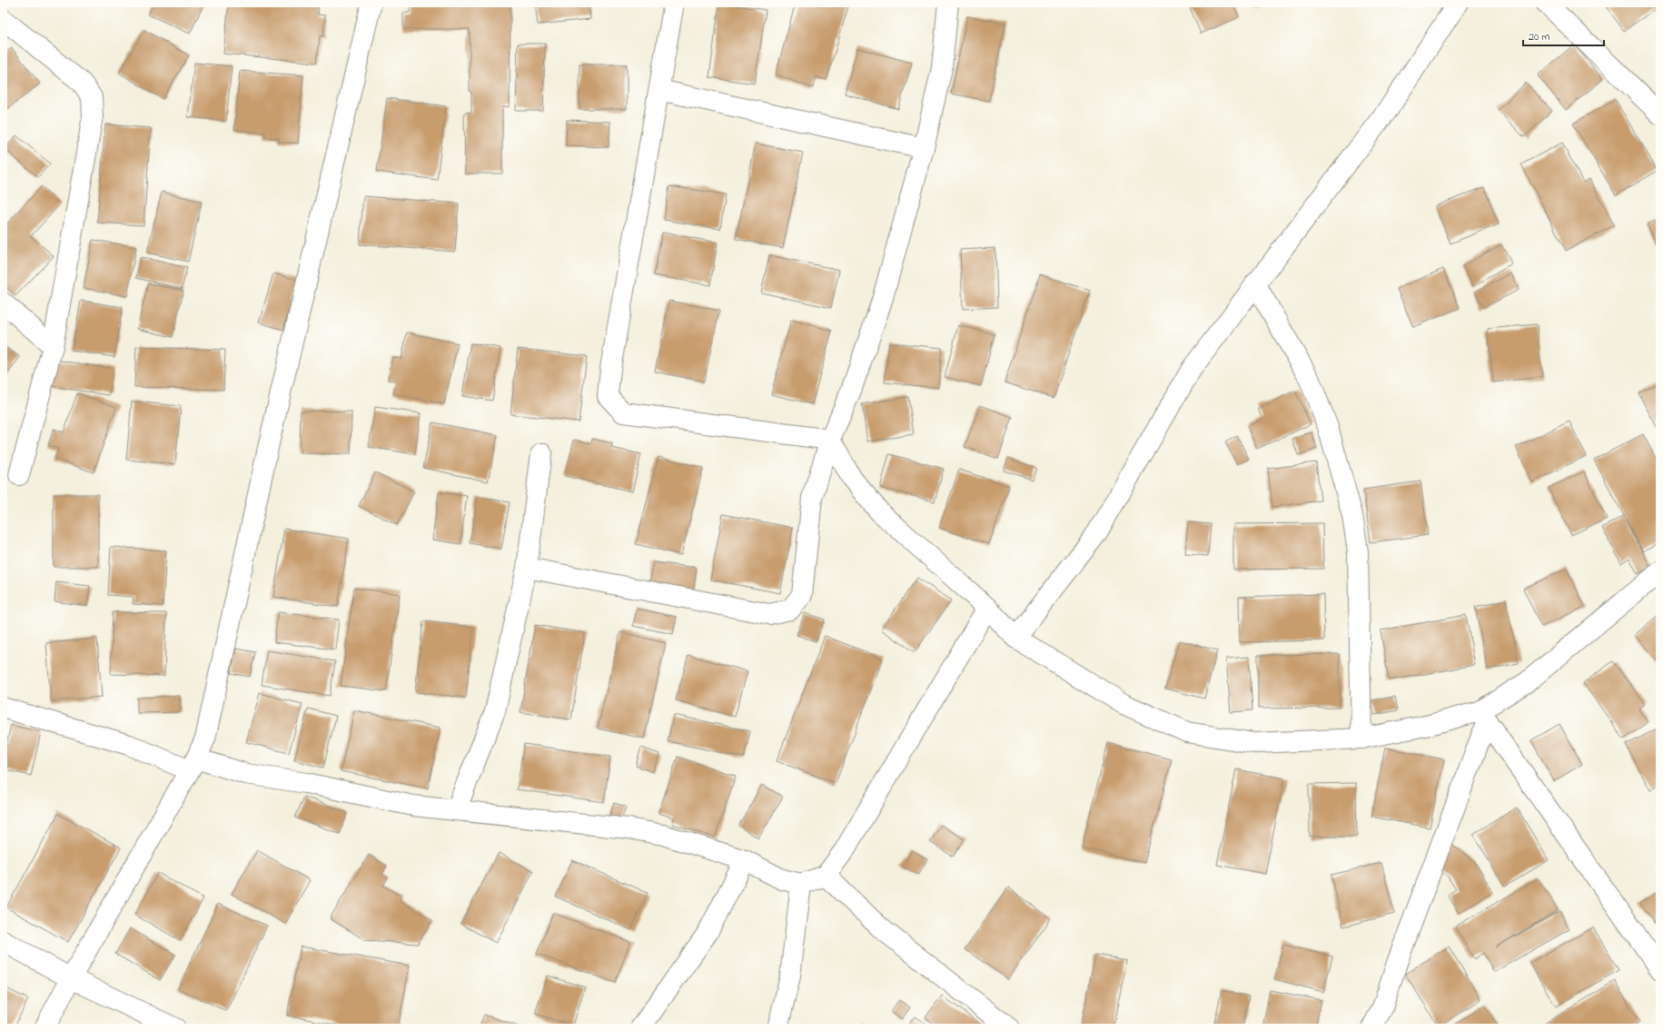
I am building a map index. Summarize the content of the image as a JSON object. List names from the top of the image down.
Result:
{
  "scale_bar": "20 m"
}
